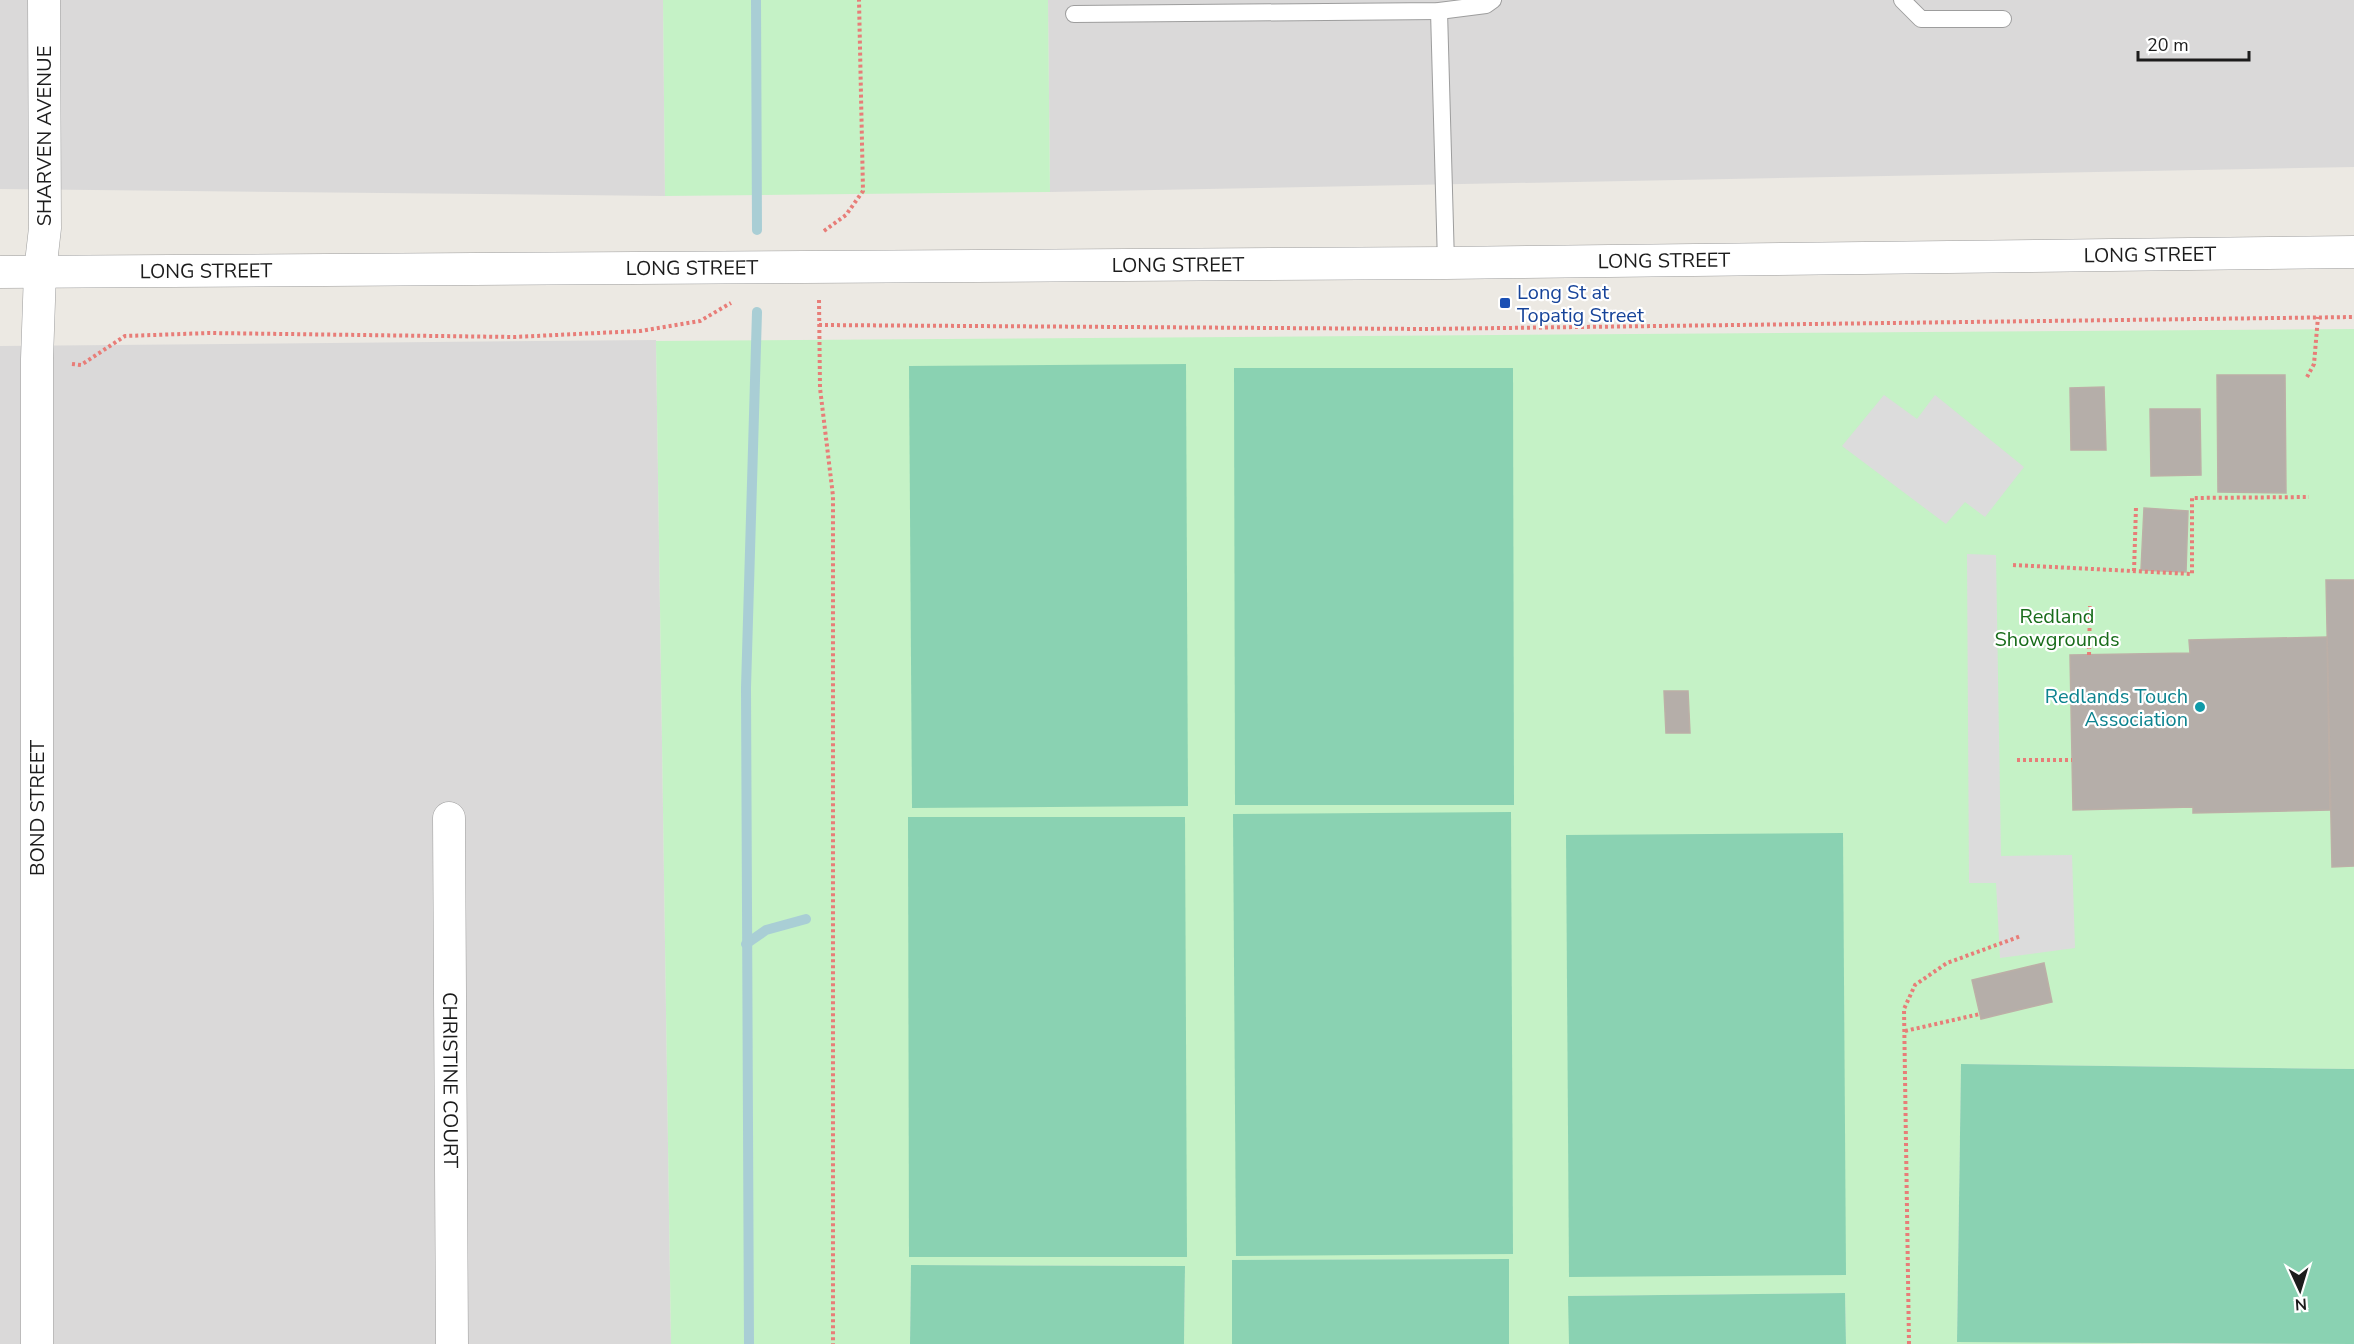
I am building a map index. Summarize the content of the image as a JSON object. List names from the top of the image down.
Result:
{
  "streets": {
    "street": [
      "SHARVEN AVENUE",
      "LONG STREET",
      "BOND STREET",
      "CHRISTINE COURT"
    ]
  },
  "crossings": [
    ["SHARVEN AVENUE", "LONG STREET"],
    ["SHARVEN AVENUE", "BOND STREET"],
    ["LONG STREET", "BOND STREET"]
  ],
  "parks": ["Redland Showgrounds"],
  "places": {
    "transit": ["Long St at Topatig Street"],
    "other": ["Redlands Touch Association"]
  },
  "scale_bar": "20 m",
  "north": "bottom"
}
